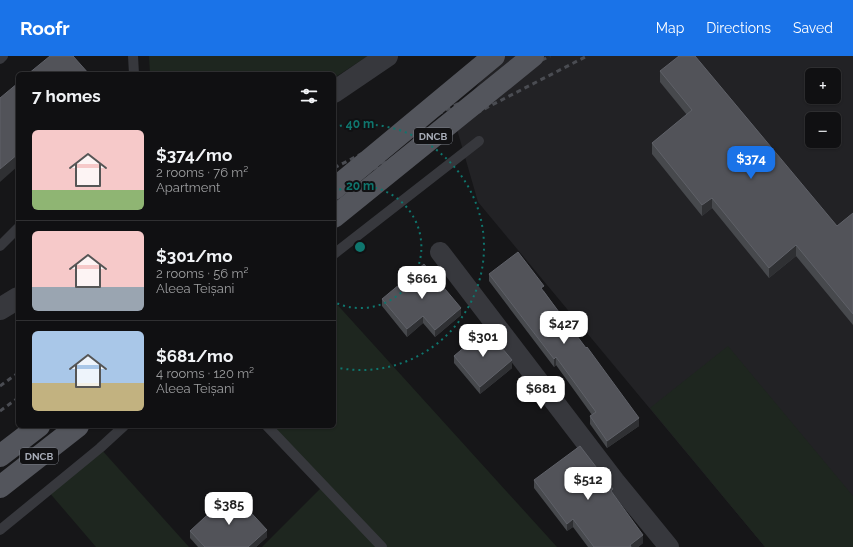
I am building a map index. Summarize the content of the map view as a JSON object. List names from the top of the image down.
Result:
{
  "streets": {
    "main road": ["DNCB"]
  },
  "page": {
    "header": "Roofr",
    "nav": ["Map", "Directions", "Saved"],
    "map_buttons": ["+", "−"],
    "heading": "7 homes",
    "list": [
      {
        "name": "$374/mo",
        "note": "2 rooms · 76 m² · Apartment"
      },
      {
        "name": "$301/mo",
        "note": "2 rooms · 56 m² · Aleea Teișani"
      },
      {
        "name": "$681/mo",
        "note": "4 rooms · 120 m² · Aleea Teișani"
      }
    ],
    "price": [
      "$374",
      "$661",
      "$427",
      "$301",
      "$681",
      "$512",
      "$385"
    ]
  },
  "rings": ["40 m", "20 m"]
}
